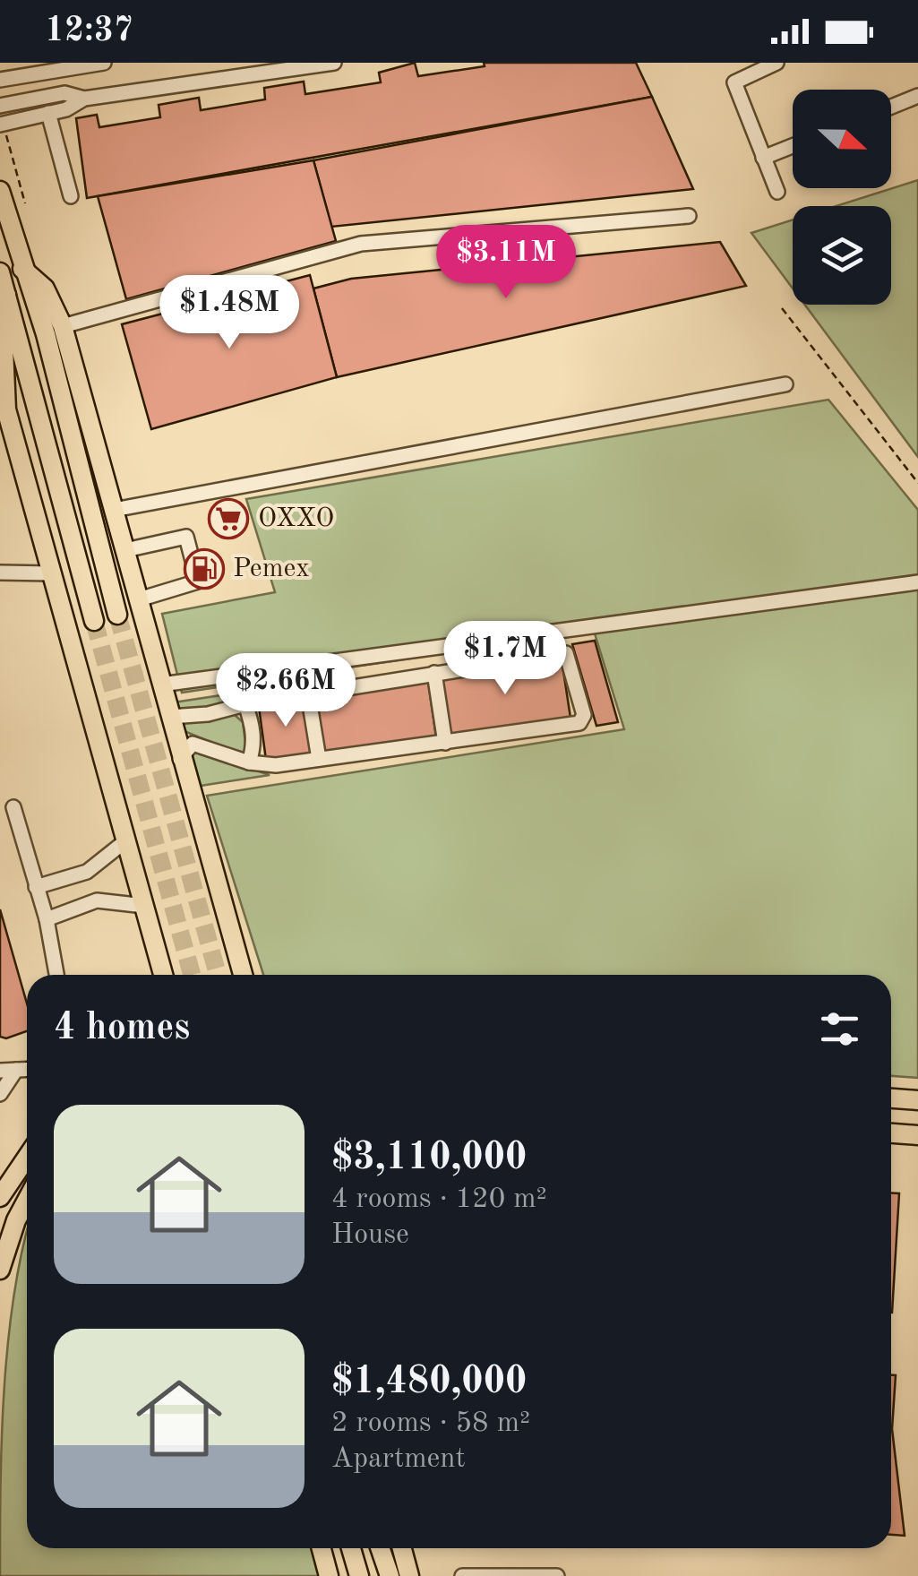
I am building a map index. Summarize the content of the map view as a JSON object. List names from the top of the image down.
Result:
{
  "places": {
    "supermarket": ["OXXO"],
    "fuel station": ["Pemex"]
  },
  "north": "right",
  "page": {
    "status": "12:37",
    "price": [
      "$3.11M",
      "$1.48M",
      "$1.7M",
      "$2.66M"
    ],
    "heading": "4 homes",
    "list": [
      {
        "name": "$3,110,000",
        "note": "4 rooms · 120 m² · House"
      },
      {
        "name": "$1,480,000",
        "note": "2 rooms · 58 m² · Apartment"
      }
    ]
  }
}
